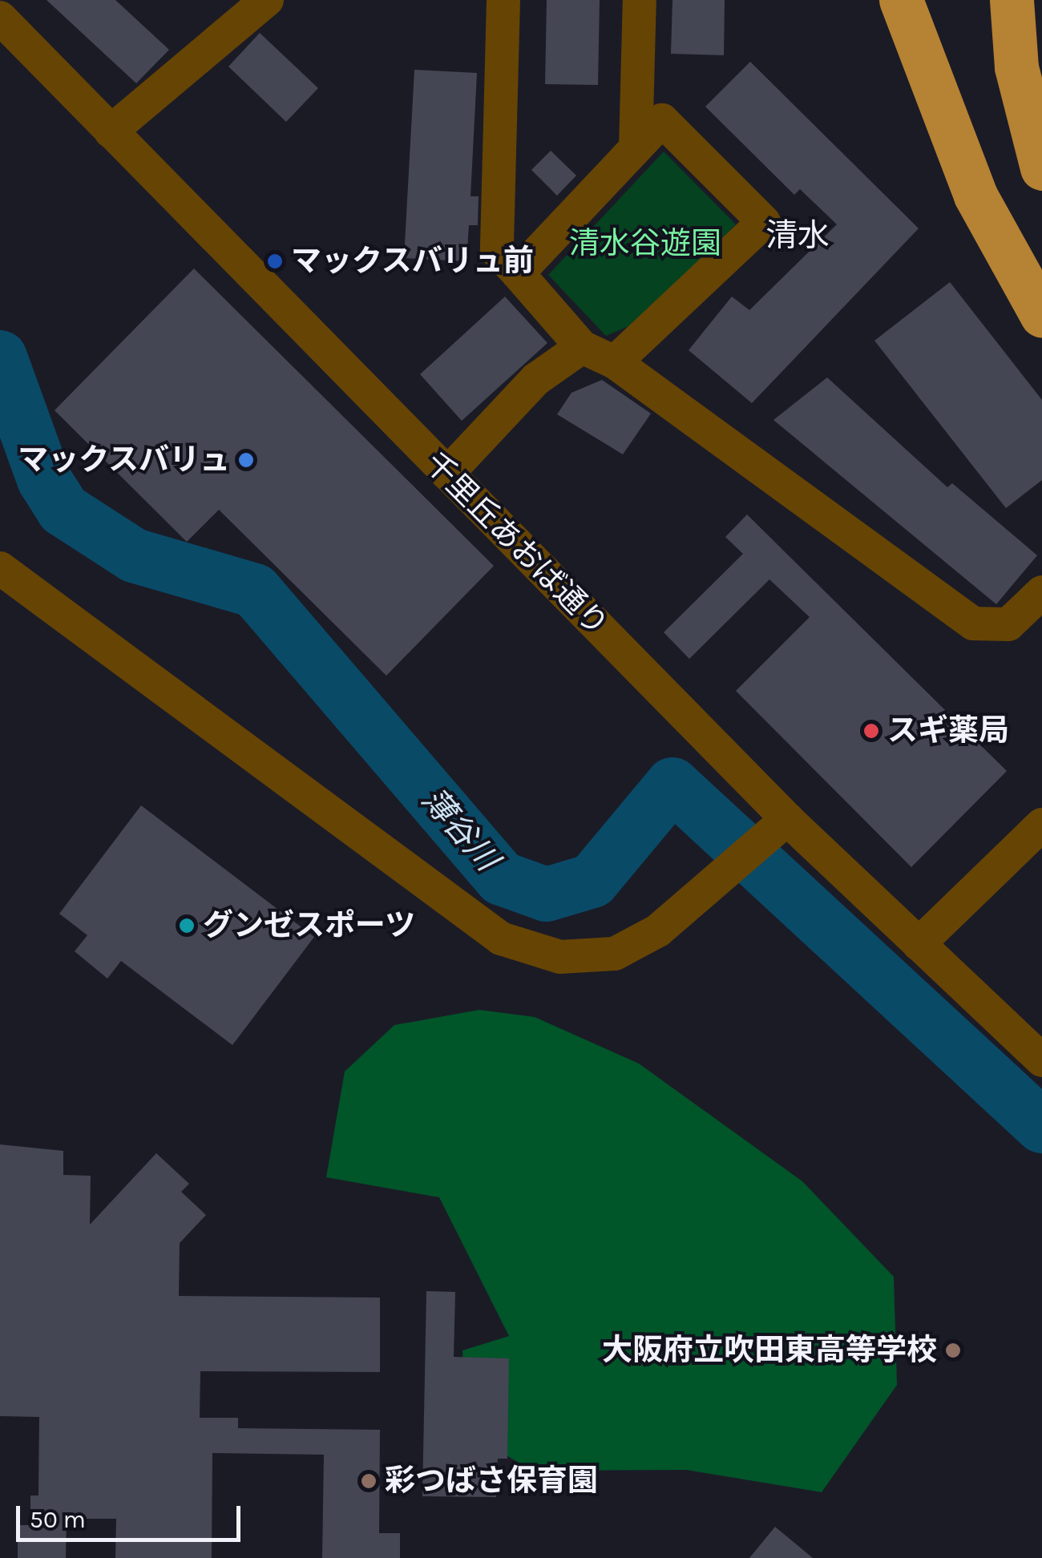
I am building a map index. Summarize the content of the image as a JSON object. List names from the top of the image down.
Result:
{
  "streets": {
    "street": ["千里丘あおば通り"]
  },
  "districts": ["清水"],
  "water": ["薄谷川"],
  "parks": ["清水谷遊園"],
  "places": [
    "マックスバリュ前",
    "マックスバリュ",
    "スギ薬局",
    "グンゼスポーツ",
    "大阪府立吹田東高等学校",
    "彩つばさ保育園"
  ],
  "scale_bar": "50 m"
}
